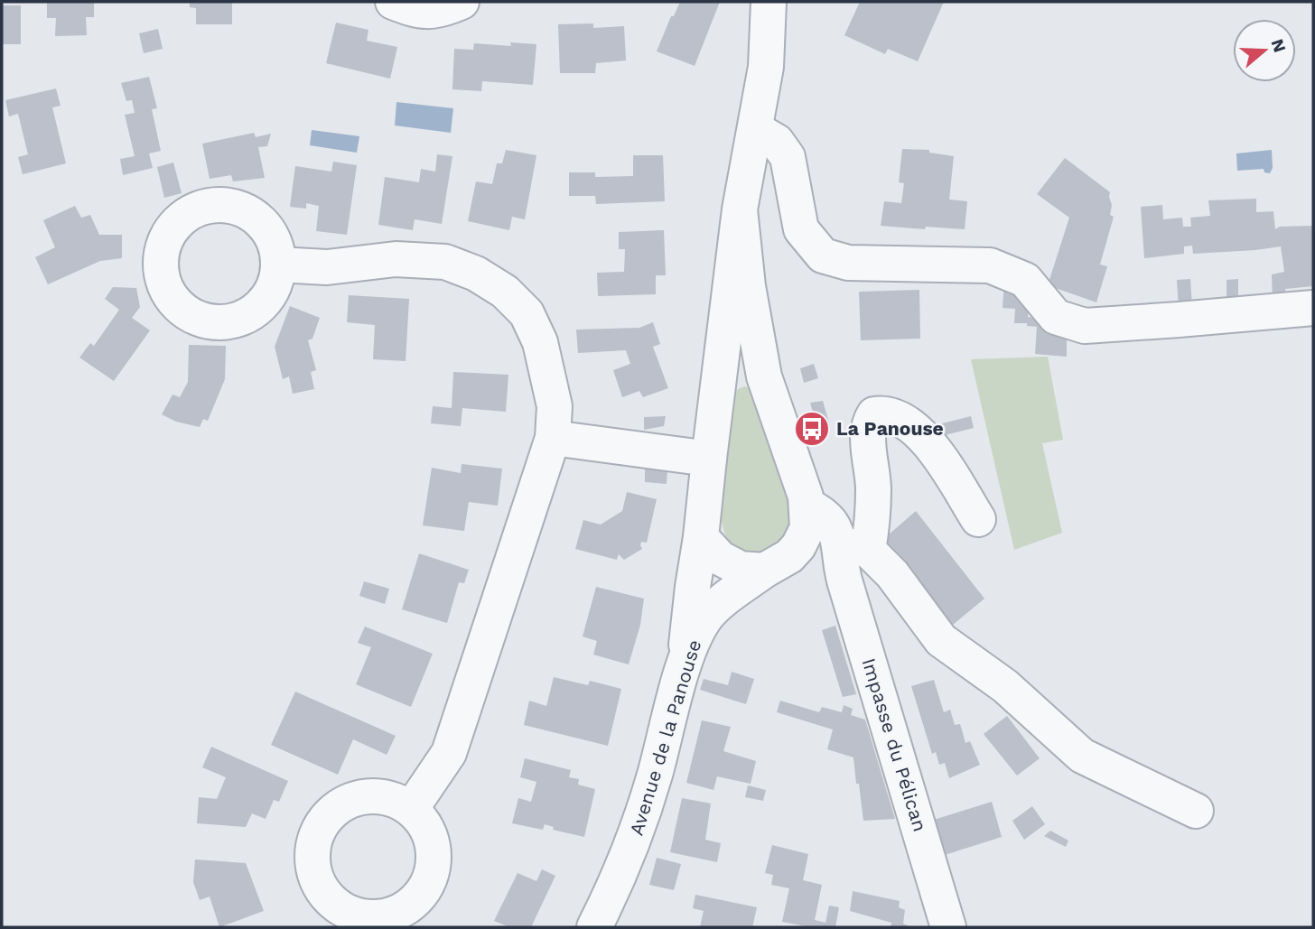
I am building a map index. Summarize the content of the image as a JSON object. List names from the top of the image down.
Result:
{
  "streets": {
    "street": ["Avenue de la Panouse", "Impasse du Pélican"]
  },
  "places": {
    "bus stop": ["La Panouse"]
  },
  "north": "right"
}
